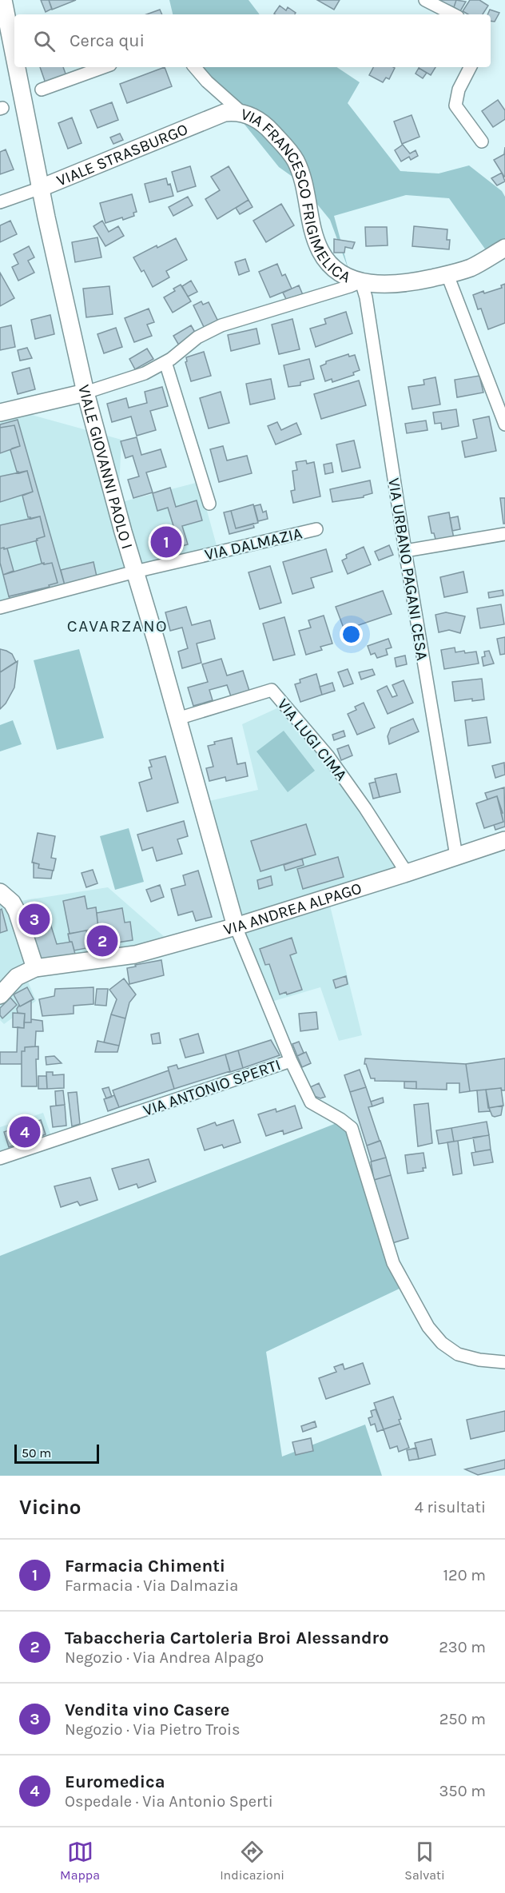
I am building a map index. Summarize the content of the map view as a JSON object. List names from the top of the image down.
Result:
{
  "streets": {
    "street": [
      "VIALE STRASBURGO",
      "VIA FRANCESCO FRIGIMELICA",
      "VIALE GIOVANNI PAOLO I",
      "VIA DALMAZIA",
      "VIA URBANO PAGANI CESA",
      "VIA LUGI CIMA",
      "VIA ANDREA ALPAGO",
      "VIA ANTONIO SPERTI"
    ]
  },
  "crossings": [
    ["VIALE STRASBURGO", "VIA FRANCESCO FRIGIMELICA"],
    ["VIALE STRASBURGO", "VIALE GIOVANNI PAOLO I"],
    ["VIA FRANCESCO FRIGIMELICA", "VIA URBANO PAGANI CESA"],
    ["VIALE GIOVANNI PAOLO I", "VIA DALMAZIA"],
    ["VIALE GIOVANNI PAOLO I", "VIA LUGI CIMA"],
    ["VIALE GIOVANNI PAOLO I", "VIA ANDREA ALPAGO"],
    ["VIA URBANO PAGANI CESA", "VIA ANDREA ALPAGO"],
    ["VIA LUGI CIMA", "VIA ANDREA ALPAGO"]
  ],
  "districts": ["CAVARZANO"],
  "scale_bar": "50 m",
  "page": {
    "search": "Cerca qui",
    "pins": [
      "1",
      "3",
      "2",
      "4"
    ],
    "scale": "50 m",
    "heading": ["Vicino", "4 risultati"],
    "list": [
      {
        "mark": "1",
        "name": "Farmacia Chimenti",
        "note": "Farmacia · Via Dalmazia",
        "value": "120 m"
      },
      {
        "mark": "2",
        "name": "Tabaccheria Cartoleria Broi Alessandro",
        "note": "Negozio · Via Andrea Alpago",
        "value": "230 m"
      },
      {
        "mark": "3",
        "name": "Vendita vino Casere",
        "note": "Negozio · Via Pietro Trois",
        "value": "250 m"
      },
      {
        "mark": "4",
        "name": "Euromedica",
        "note": "Ospedale · Via Antonio Sperti",
        "value": "350 m"
      }
    ],
    "nav": ["Mappa", "Indicazioni", "Salvati"]
  }
}
